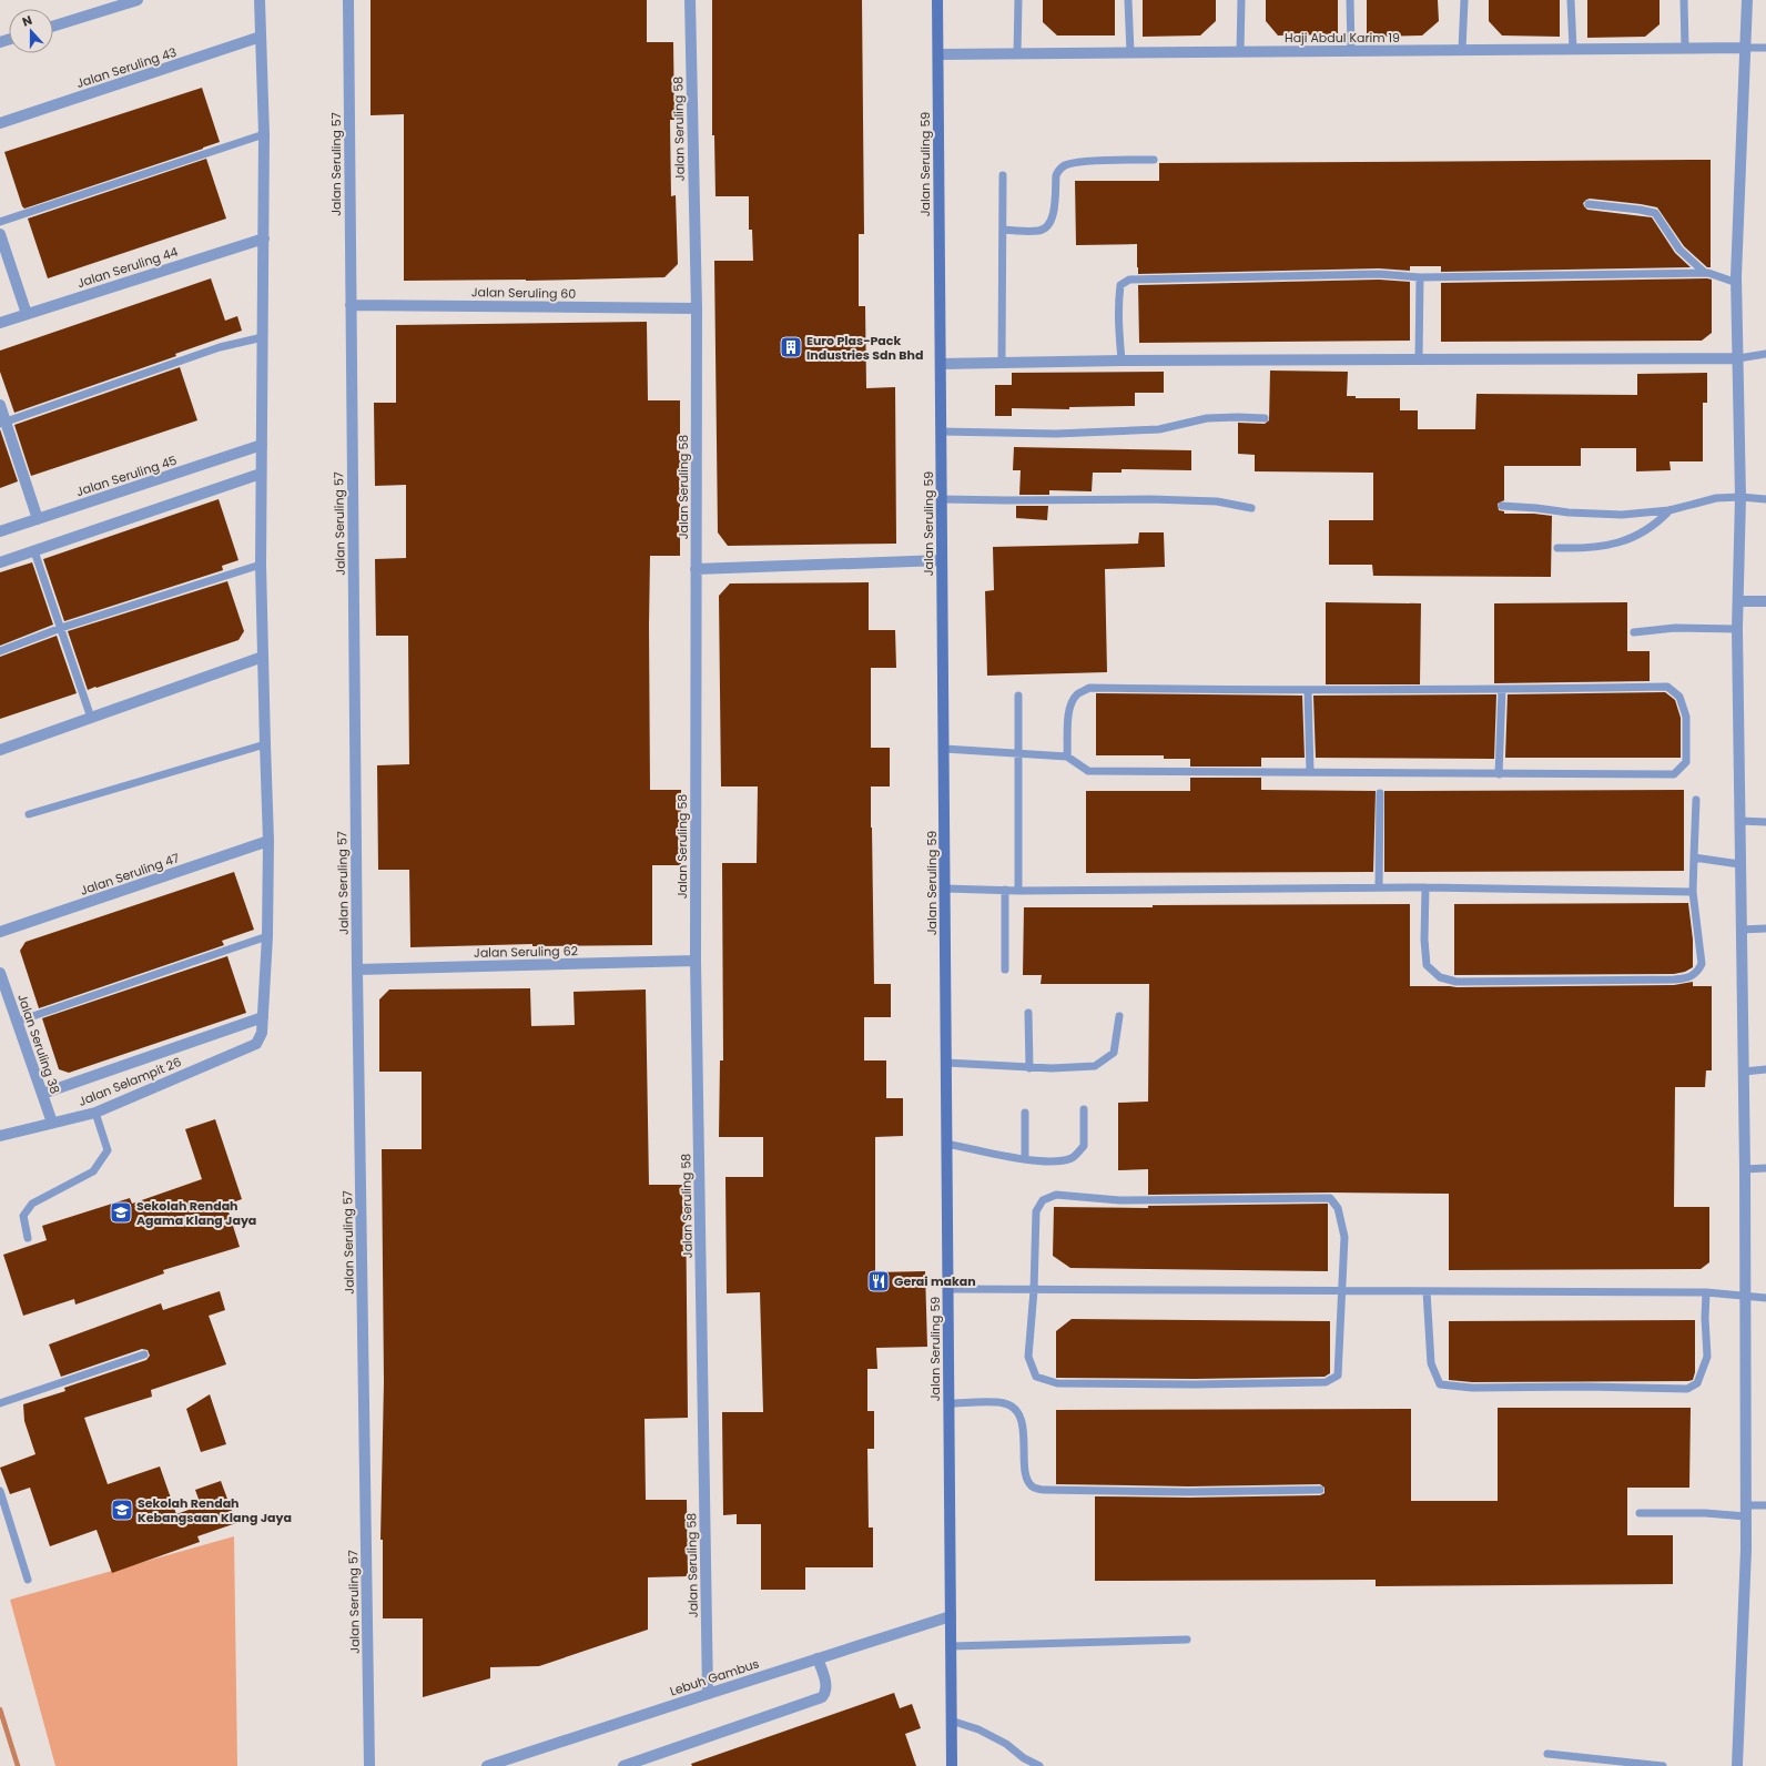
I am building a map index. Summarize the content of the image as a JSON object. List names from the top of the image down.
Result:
{
  "streets": {
    "main road": ["Jalan Seruling 59"],
    "street": [
      "Haji Abdul Karim 19",
      "Jalan Seruling 43",
      "Jalan Seruling 58",
      "Jalan Seruling 57",
      "Jalan Seruling 44",
      "Jalan Seruling 60",
      "Jalan Seruling 45",
      "Jalan Seruling 47",
      "Jalan Seruling 62",
      "Jalan Seruling 38",
      "Jalan Selampit 26",
      "Lebuh Gambus"
    ]
  },
  "crossings": [
    ["Haji Abdul Karim 19", "Jalan Seruling 59"],
    ["Jalan Seruling 58", "Jalan Seruling 60"],
    ["Jalan Seruling 58", "Jalan Seruling 62"],
    ["Jalan Seruling 58", "Lebuh Gambus"],
    ["Jalan Seruling 57", "Jalan Seruling 60"],
    ["Jalan Seruling 57", "Jalan Seruling 62"],
    ["Jalan Seruling 59", "Lebuh Gambus"],
    ["Jalan Seruling 38", "Jalan Selampit 26"]
  ],
  "places": {
    "building": ["Euro Plas-Pack Industries Sdn Bhd"],
    "school or university": ["Sekolah Rendah Agama Klang Jaya", "Sekolah Rendah Kebangsaan Klang Jaya"],
    "restaurant": ["Gerai makan"]
  },
  "north": "top"
}
